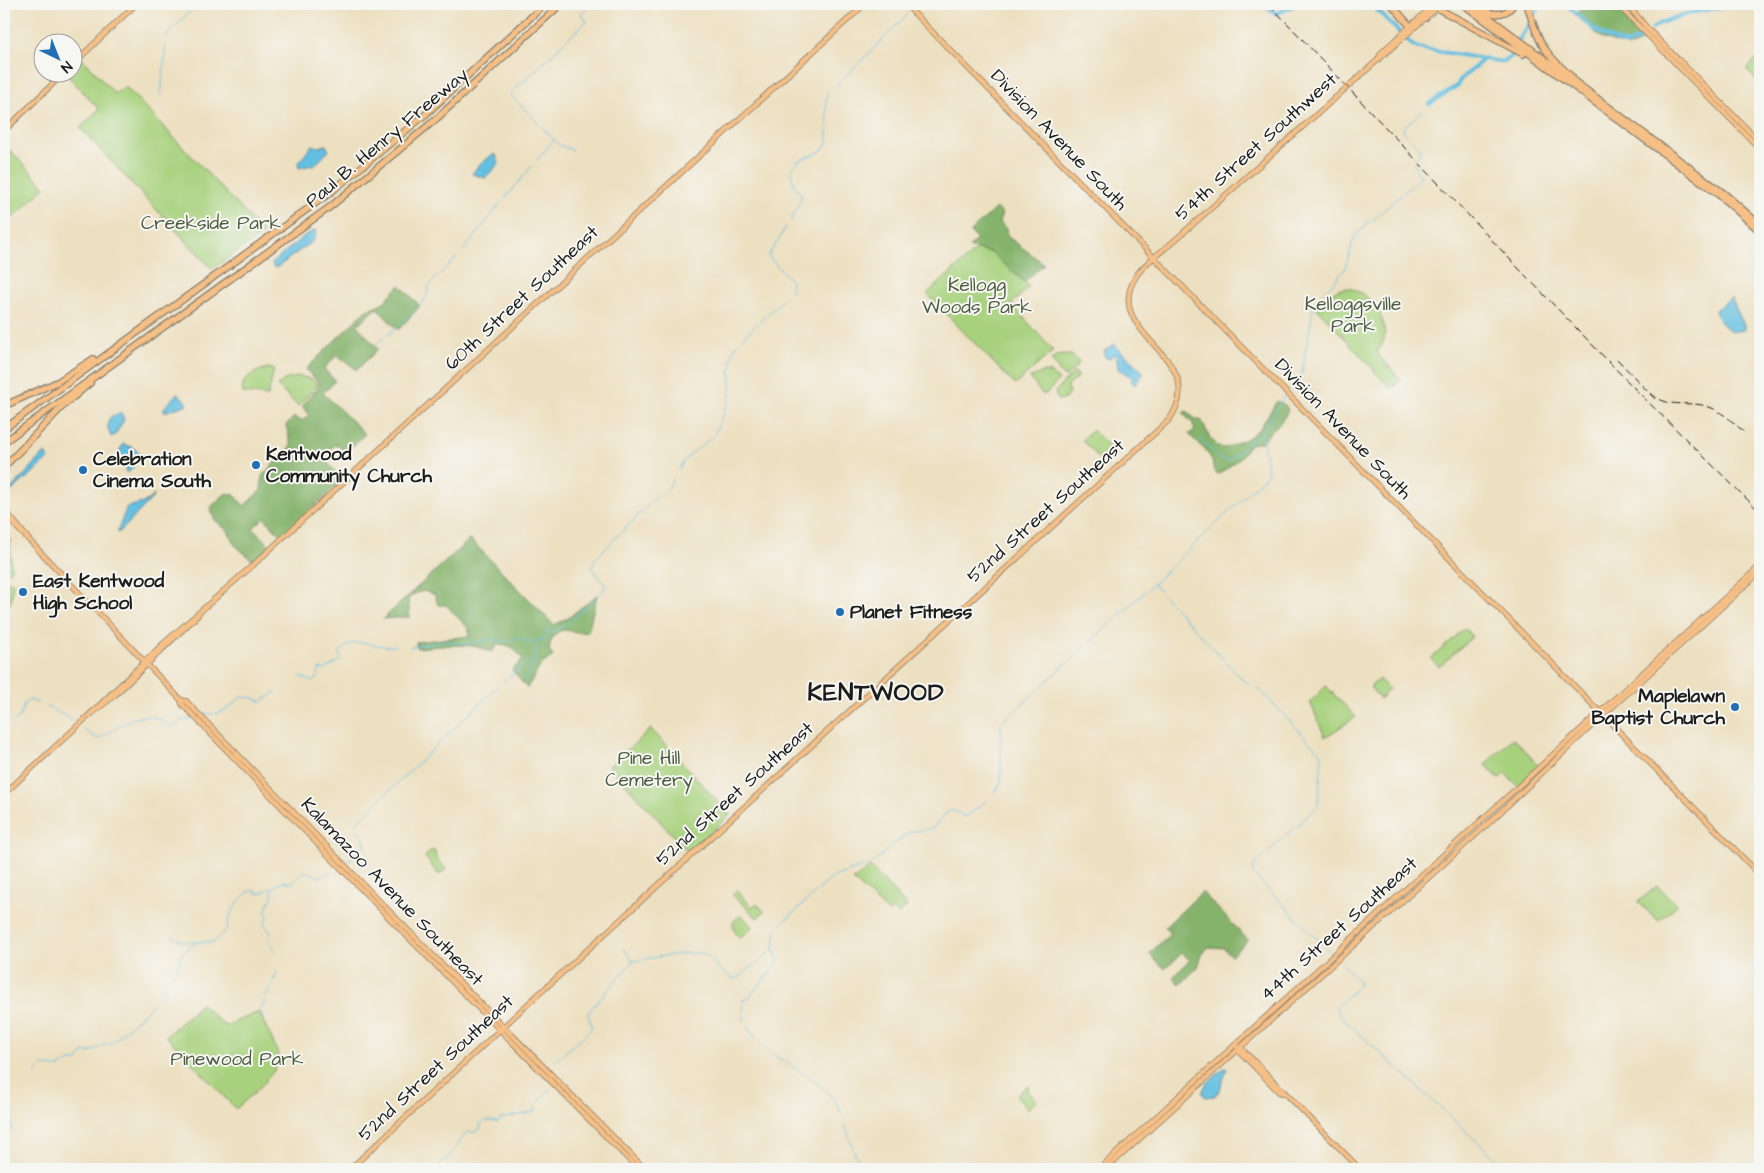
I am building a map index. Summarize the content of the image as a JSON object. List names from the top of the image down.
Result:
{
  "streets": {
    "highway": ["Paul B. Henry Freeway"],
    "main road": [
      "Division Avenue South",
      "54th Street Southwest",
      "60th Street Southeast",
      "52nd Street Southeast",
      "Kalamazoo Avenue Southeast",
      "44th Street Southeast"
    ]
  },
  "crossings": [
    ["Division Avenue South", "54th Street Southwest"],
    ["Division Avenue South", "44th Street Southeast"],
    ["54th Street Southwest", "52nd Street Southeast"],
    ["60th Street Southeast", "Kalamazoo Avenue Southeast"],
    ["52nd Street Southeast", "Kalamazoo Avenue Southeast"]
  ],
  "districts": ["KENTWOOD"],
  "parks": [
    "Creekside Park",
    "Kellogg Woods Park",
    "Kelloggsville Park",
    "Pine Hill Cemetery",
    "Pinewood Park"
  ],
  "places": [
    "Kentwood Community Church",
    "Celebration Cinema South",
    "East Kentwood High School",
    "Planet Fitness",
    "Maplelawn Baptist Church"
  ],
  "north": "bottom right"
}
